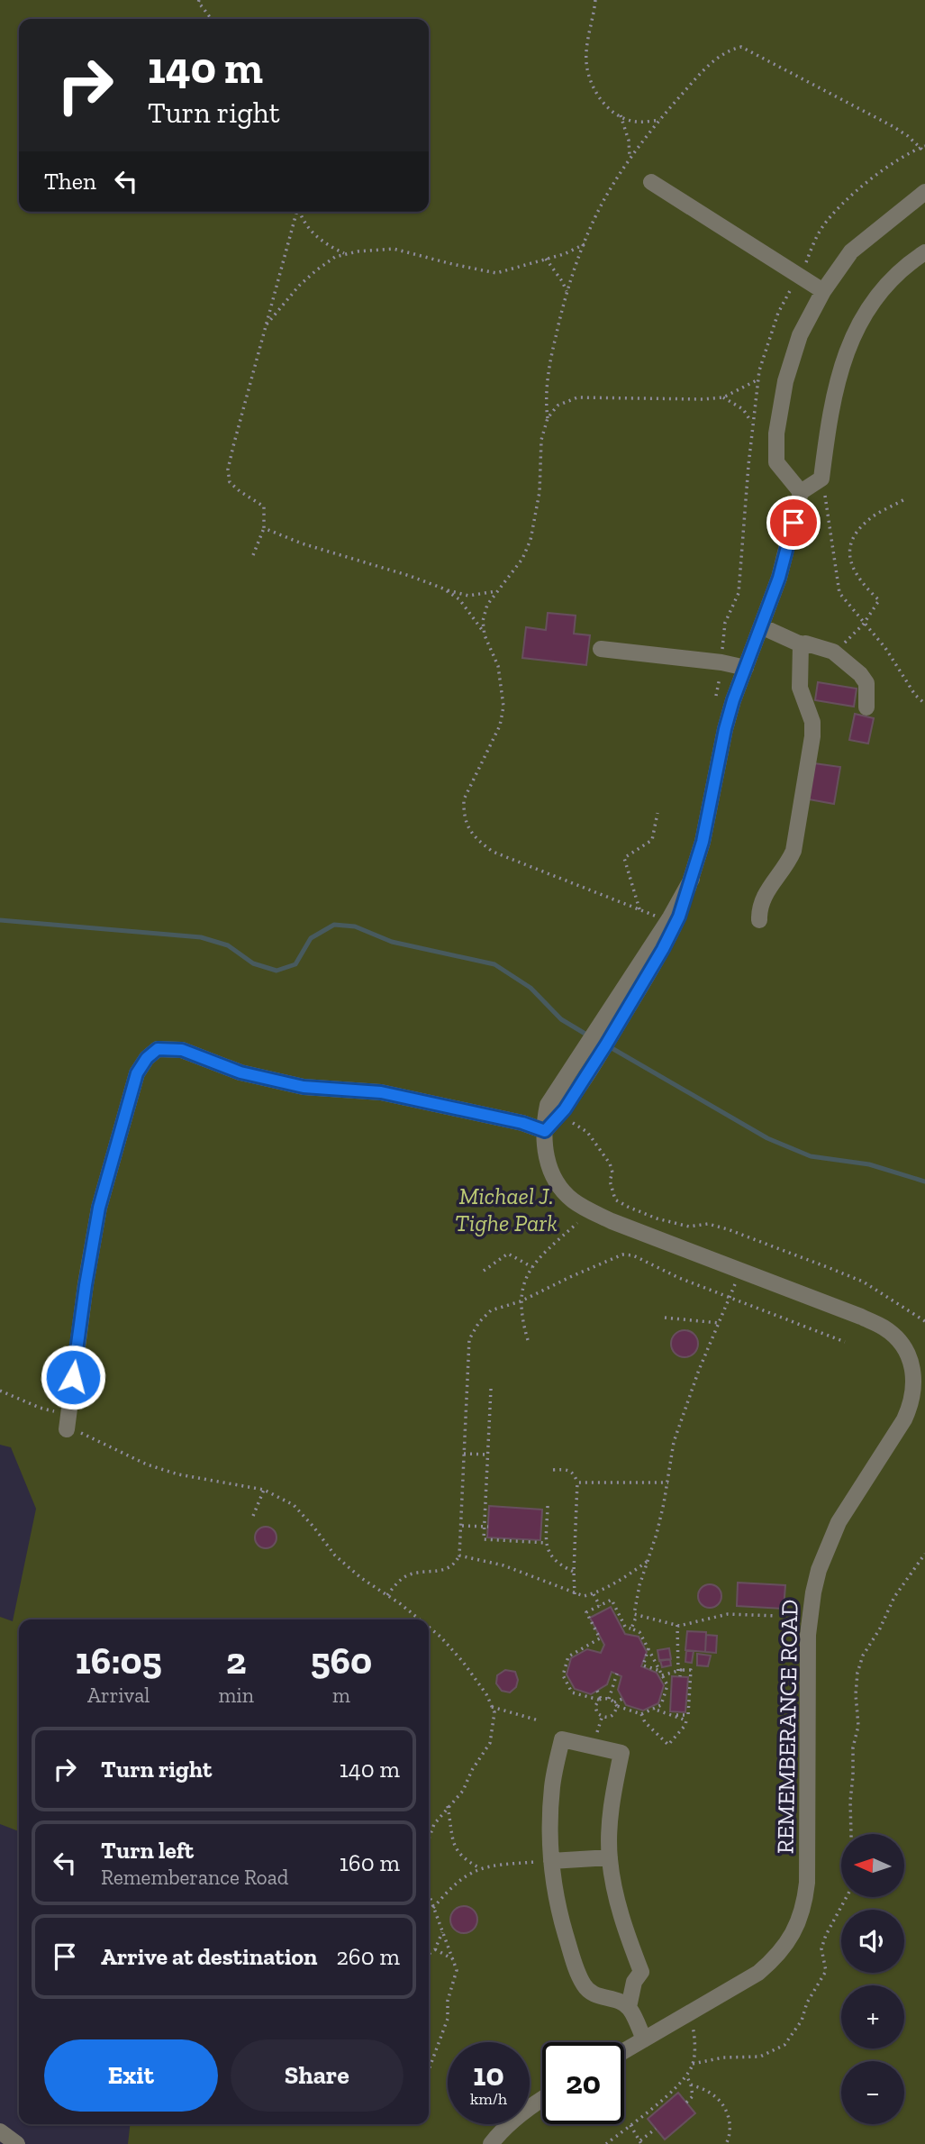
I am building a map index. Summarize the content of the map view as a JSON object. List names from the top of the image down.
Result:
{
  "streets": {
    "street": ["REMEMBERANCE ROAD"]
  },
  "parks": ["Michael J. Tighe Park"],
  "north": "left",
  "page": {
    "turn": ["140 m", "Turn right"],
    "then": "Then",
    "eta": [
      "16:05",
      "Arrival",
      "2",
      "min",
      "560",
      "m"
    ],
    "list": [
      {
        "name": "Turn right",
        "value": "140 m"
      },
      {
        "name": "Turn left",
        "note": "Rememberance Road",
        "value": "160 m"
      },
      {
        "name": "Arrive at destination",
        "value": "260 m"
      }
    ],
    "map_buttons": ["+", "−"],
    "buttons": ["Exit", "Share"],
    "speed": "10 km/h",
    "limit": "20"
  }
}
